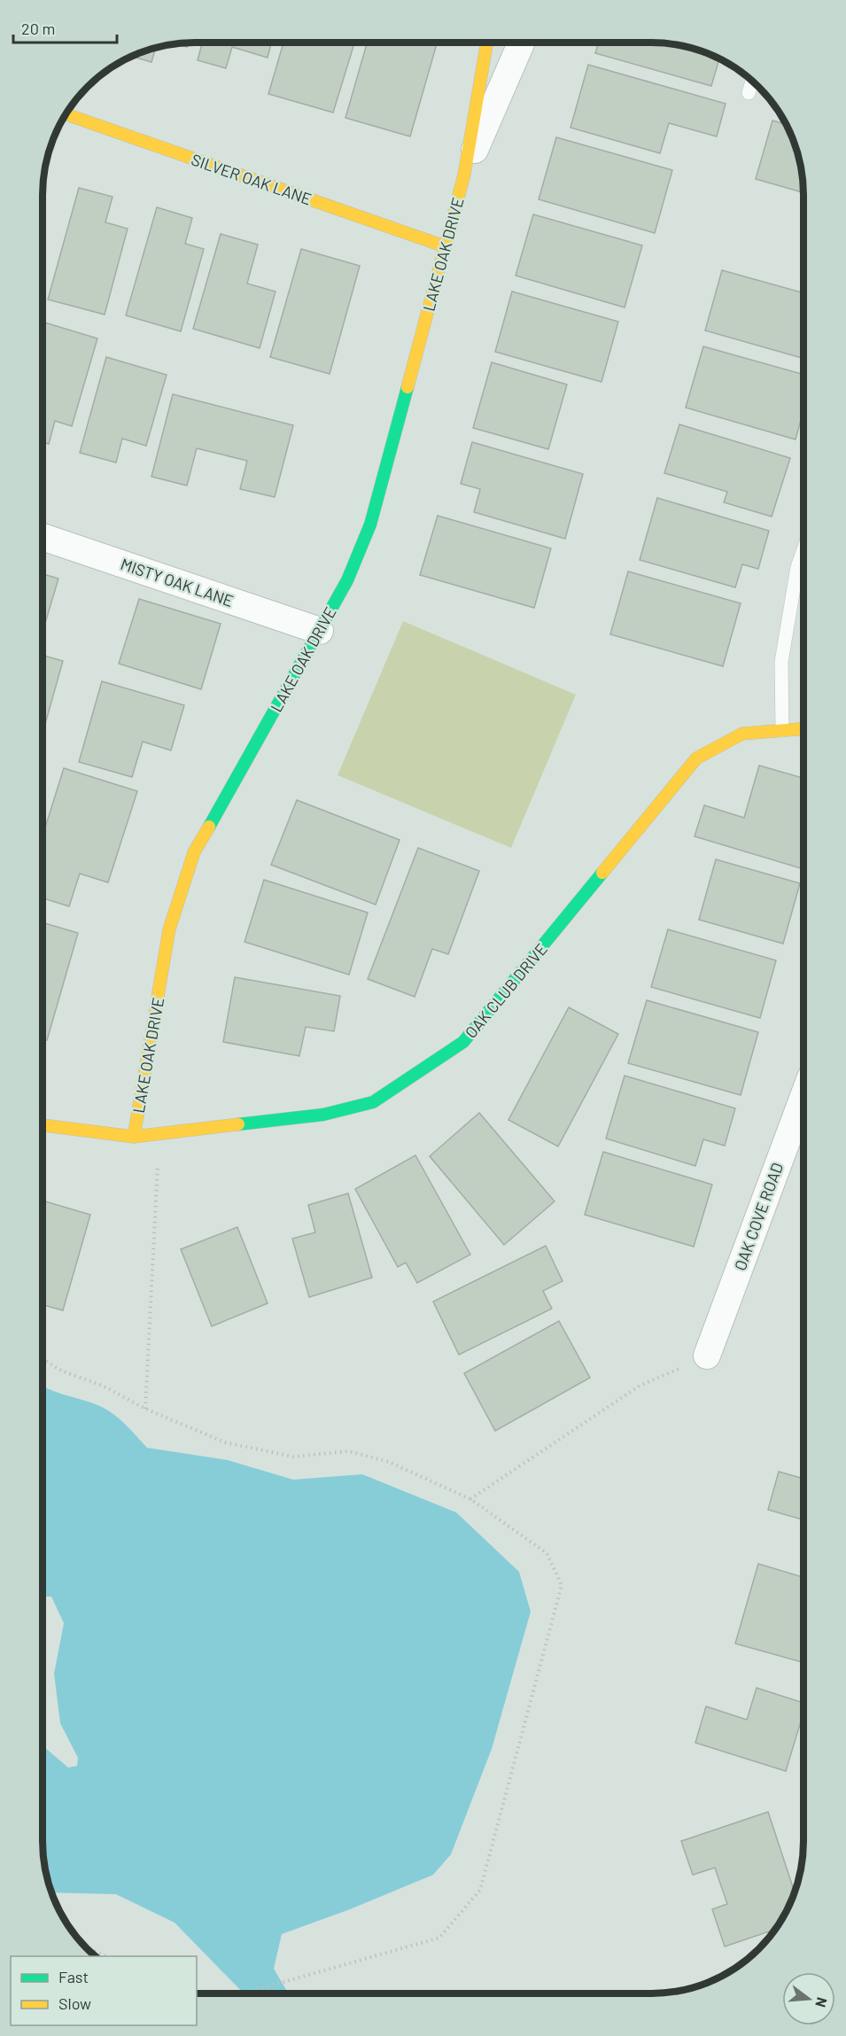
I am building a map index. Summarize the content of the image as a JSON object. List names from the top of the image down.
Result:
{
  "streets": {
    "street": [
      "SILVER OAK LANE",
      "LAKE OAK DRIVE",
      "MISTY OAK LANE",
      "OAK CLUB DRIVE",
      "OAK COVE ROAD"
    ]
  },
  "crossings": [
    ["SILVER OAK LANE", "LAKE OAK DRIVE"],
    ["LAKE OAK DRIVE", "MISTY OAK LANE"],
    ["LAKE OAK DRIVE", "OAK CLUB DRIVE"]
  ],
  "legend": ["Fast", "Slow"],
  "scale_bar": "20 m",
  "north": "right"
}
